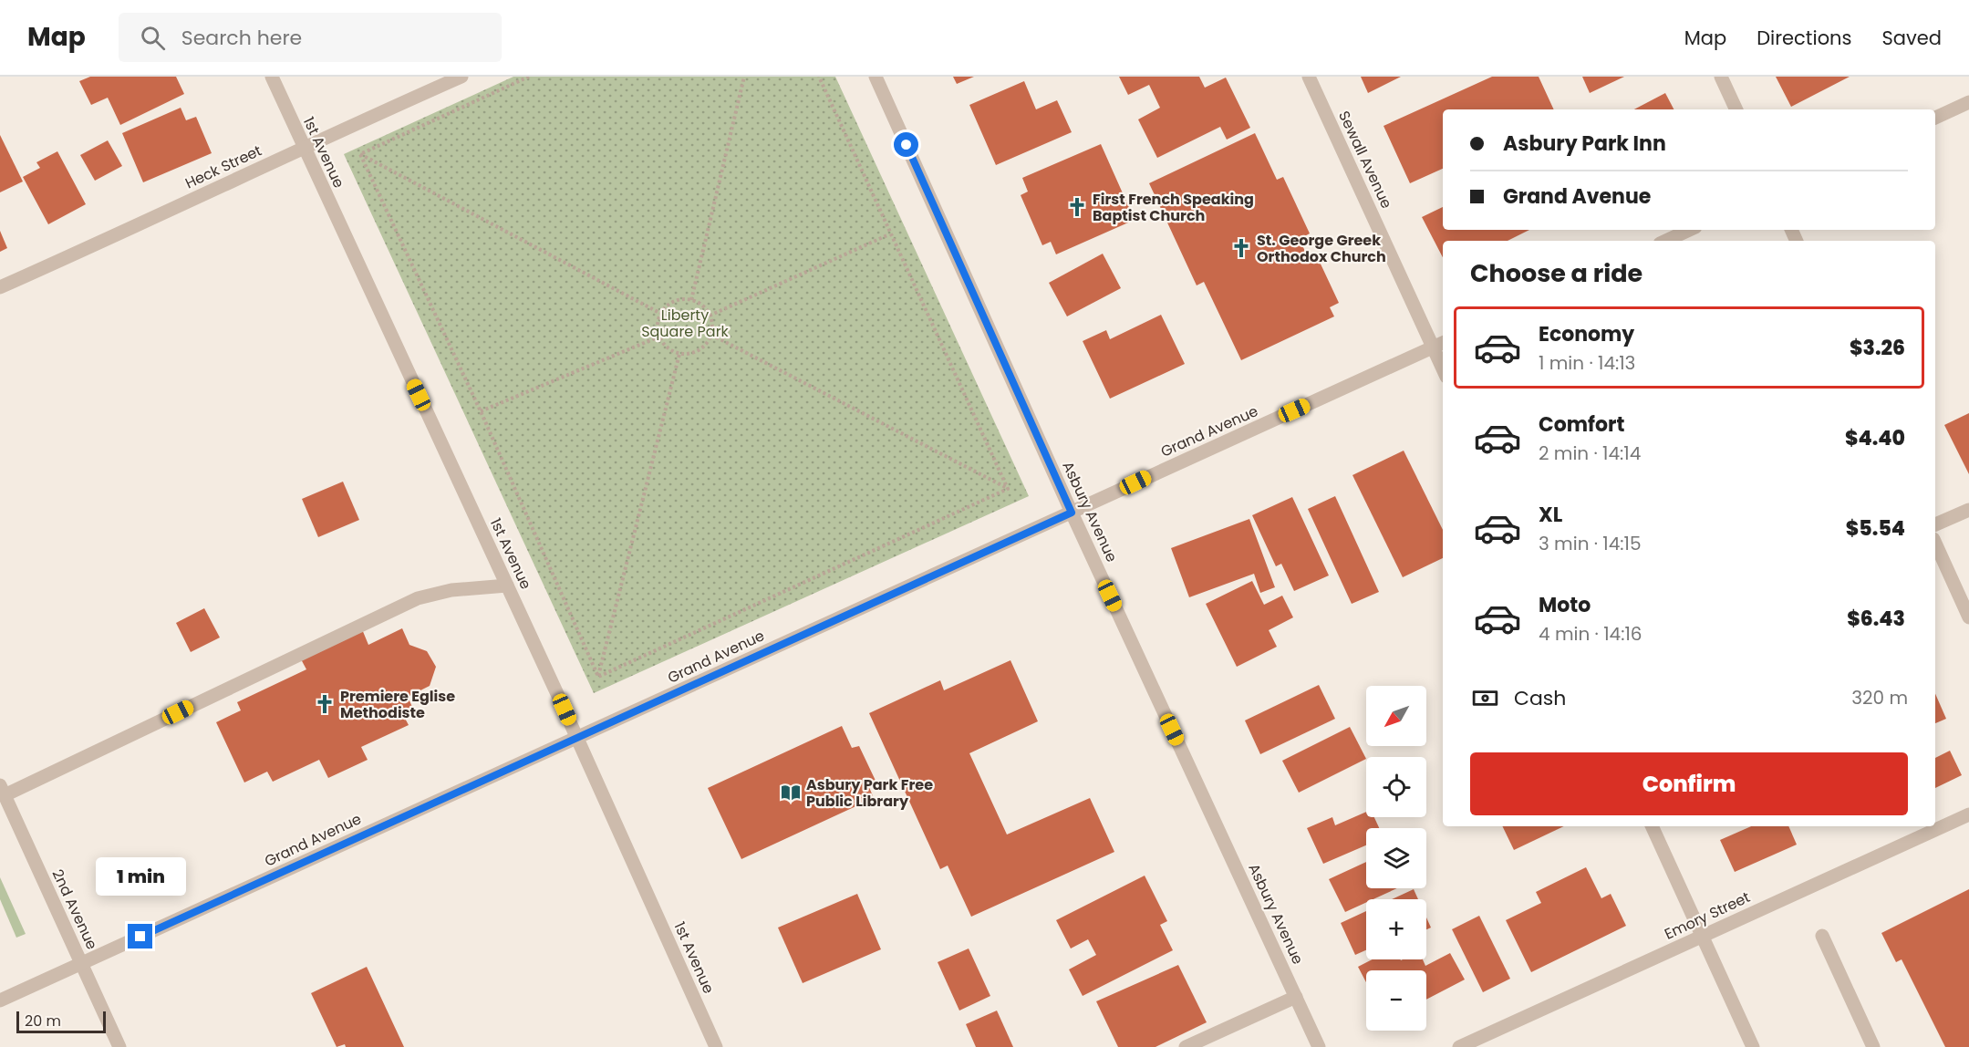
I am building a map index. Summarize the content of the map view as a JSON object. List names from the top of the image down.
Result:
{
  "streets": {
    "street": [
      "1st Avenue",
      "Sewall Avenue",
      "Heck Street",
      "Grand Avenue",
      "Asbury Avenue",
      "2nd Avenue",
      "Emory Street"
    ]
  },
  "crossings": [
    ["1st Avenue", "Heck Street"],
    ["1st Avenue", "Grand Avenue"],
    ["Sewall Avenue", "Grand Avenue"],
    ["Grand Avenue", "Asbury Avenue"],
    ["Grand Avenue", "2nd Avenue"]
  ],
  "parks": ["Liberty Square Park"],
  "places": {
    "church": ["First French Speaking Baptist Church", "St. George Greek Orthodox Church", "Premiere Eglise Methodiste"],
    "library": ["Asbury Park Free Public Library"]
  },
  "scale_bar": "20 m",
  "north": "bottom left",
  "page": {
    "header": "Map",
    "search": "Search here",
    "nav": ["Map", "Directions", "Saved"],
    "banner": ["Asbury Park Inn", "Grand Avenue"],
    "heading": "Choose a ride",
    "list": [
      {
        "name": "Economy",
        "note": "1 min · 14:13",
        "value": "$3.26"
      },
      {
        "name": "Comfort",
        "note": "2 min · 14:14",
        "value": "$4.40"
      },
      {
        "name": "XL",
        "note": "3 min · 14:15",
        "value": "$5.54"
      },
      {
        "name": "Moto",
        "note": "4 min · 14:16",
        "value": "$6.43"
      }
    ],
    "pay": ["Cash", "320 m"],
    "map_buttons": ["+", "−"],
    "buttons": "Confirm",
    "bubble": "1 min",
    "scale": "20 m"
  }
}
